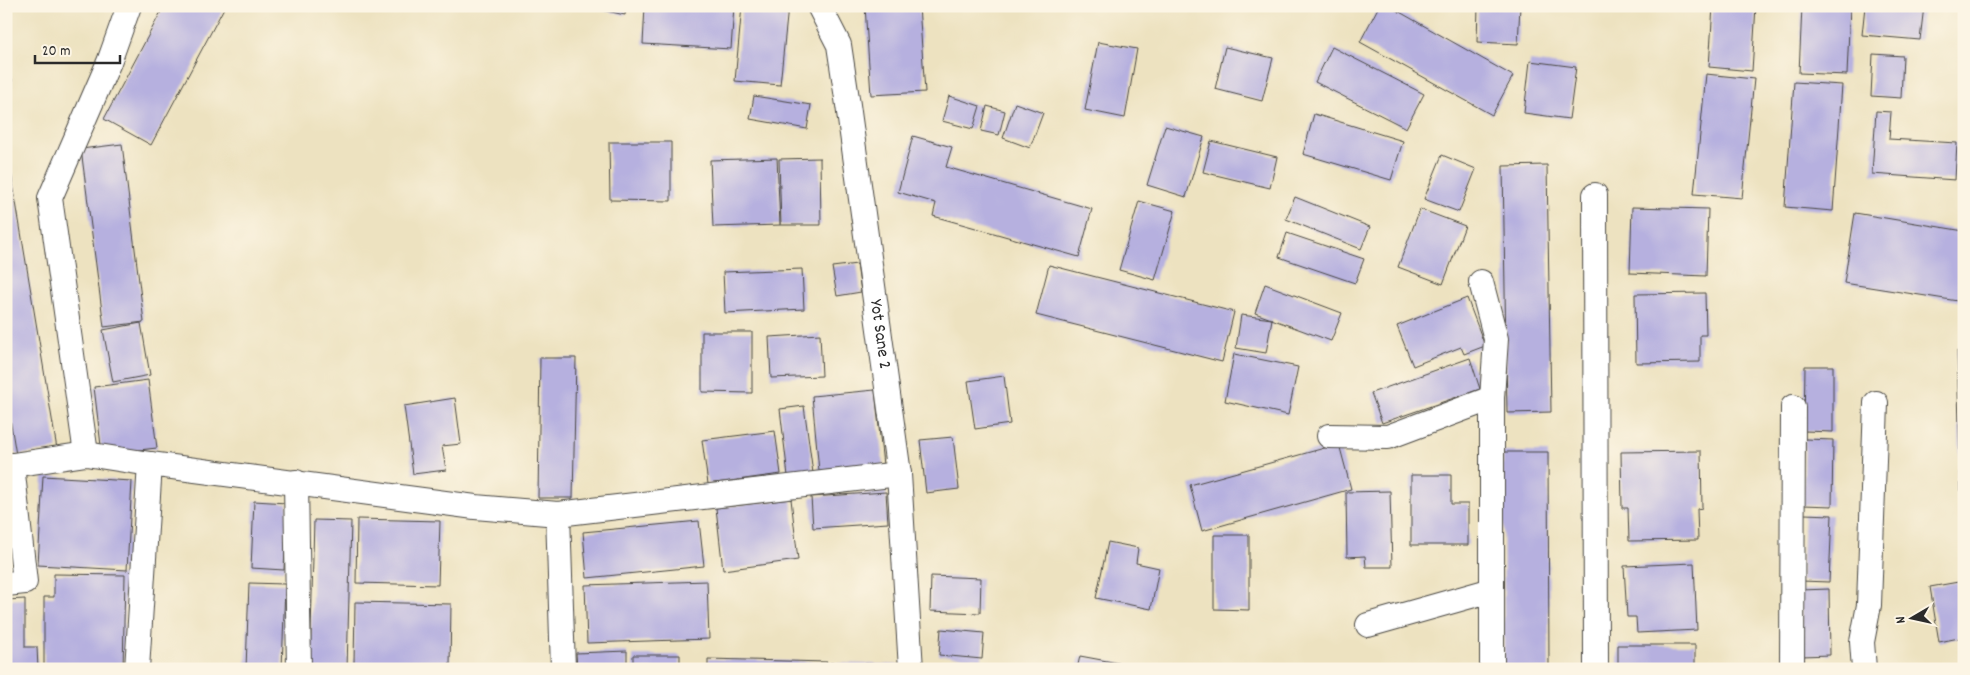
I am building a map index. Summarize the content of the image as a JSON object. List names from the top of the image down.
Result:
{
  "streets": {
    "street": ["Yot Sane 2"]
  },
  "scale_bar": "20 m",
  "north": "left"
}
